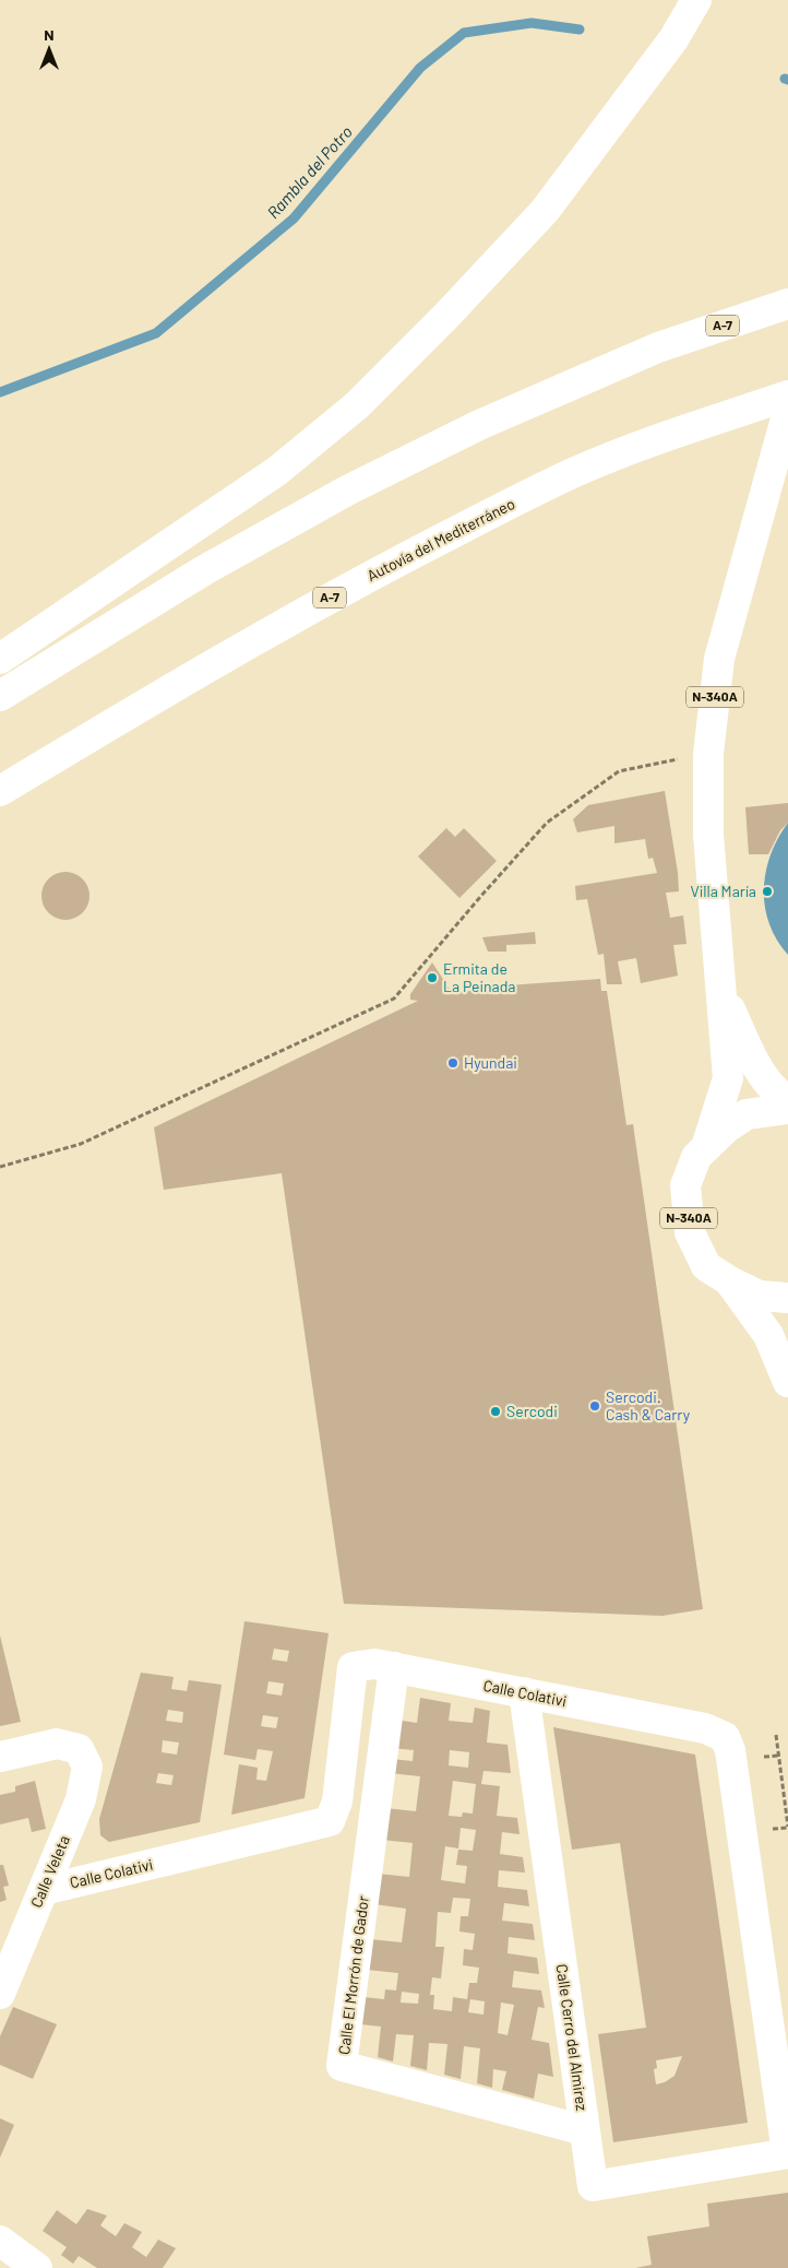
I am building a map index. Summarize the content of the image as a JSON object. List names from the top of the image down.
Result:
{
  "streets": {
    "main road": [
      "A-7",
      "Autovía del Mediterráneo",
      "N-340A",
      "Calle Colativi",
      "Calle Veleta",
      "Calle El Morrón de Gador",
      "Calle Cerro del Almirez"
    ]
  },
  "crossings": [
    ["Calle Colativi", "Calle Veleta"],
    ["Calle Colativi", "Calle El Morrón de Gador"],
    ["Calle Colativi", "Calle Cerro del Almirez"],
    ["Calle El Morrón de Gador", "Calle Cerro del Almirez"]
  ],
  "water": ["Rambla del Potro"],
  "places": [
    "Villa María",
    "Ermita de La Peinada",
    "Hyundai",
    "Sercodi. Cash & Carry",
    "Sercodi"
  ],
  "north": "top"
}
